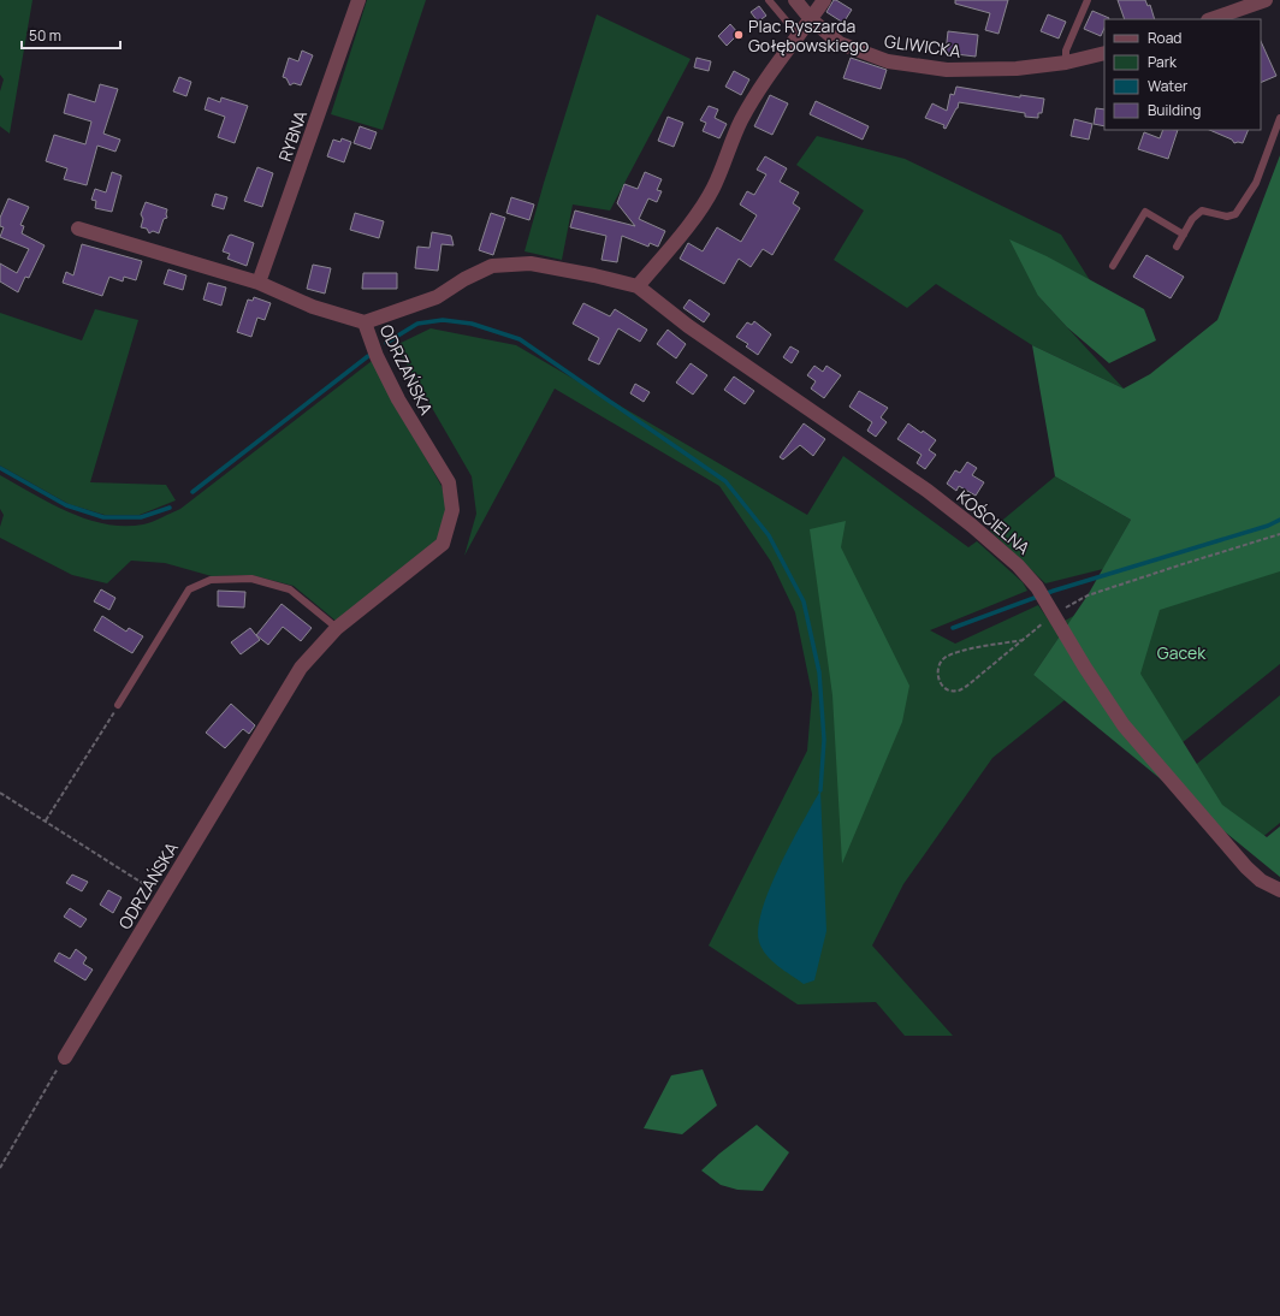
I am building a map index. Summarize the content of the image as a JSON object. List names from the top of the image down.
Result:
{
  "streets": {
    "street": [
      "GLIWICKA",
      "RYBNA",
      "ODRZAŃSKA",
      "KOŚCIELNA"
    ]
  },
  "crossings": [
    ["ODRZAŃSKA", "KOŚCIELNA"]
  ],
  "parks": ["Gacek"],
  "places": ["Plac Ryszarda Gołębowskiego"],
  "legend": [
    "Road",
    "Park",
    "Water",
    "Building"
  ],
  "scale_bar": "50 m"
}
